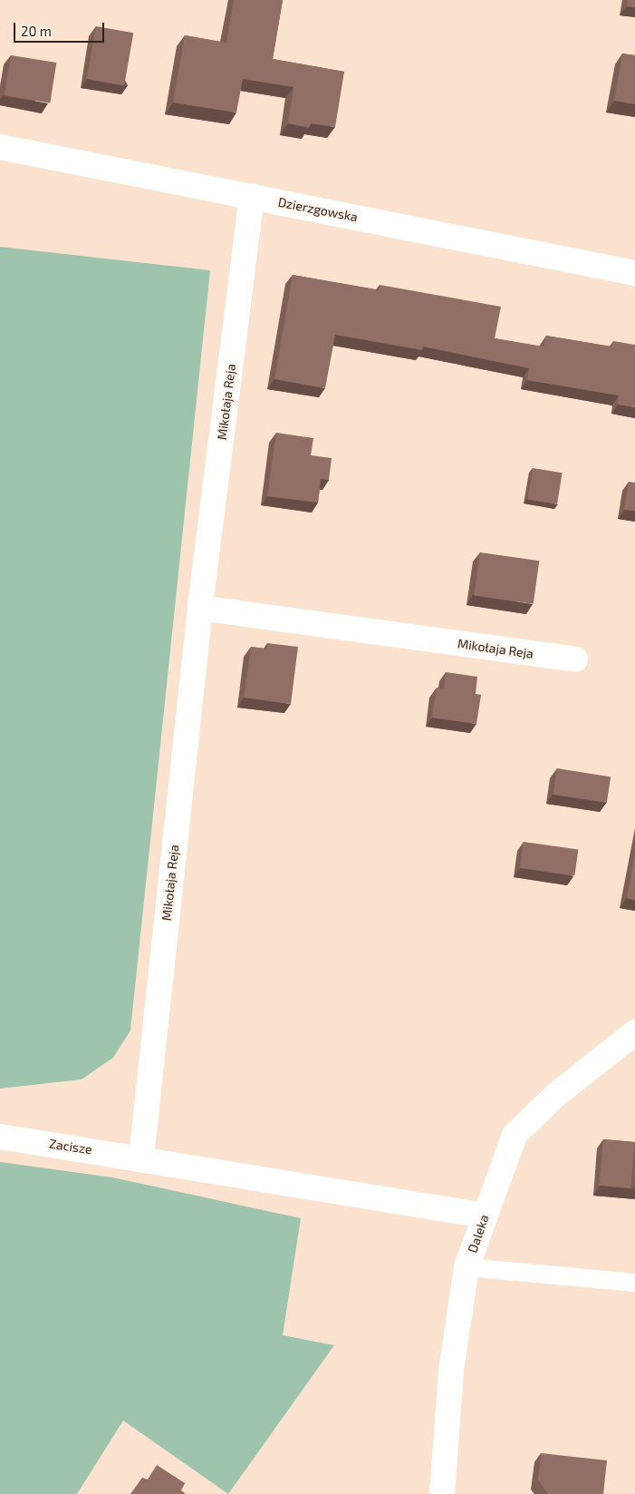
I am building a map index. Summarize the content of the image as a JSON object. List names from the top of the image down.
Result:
{
  "streets": {
    "street": [
      "Dzierzgowska",
      "Mikołaja Reja",
      "Zacisze",
      "Daleka"
    ]
  },
  "crossings": [
    ["Dzierzgowska", "Mikołaja Reja"],
    ["Mikołaja Reja", "Zacisze"],
    ["Zacisze", "Daleka"]
  ],
  "scale_bar": "20 m"
}
